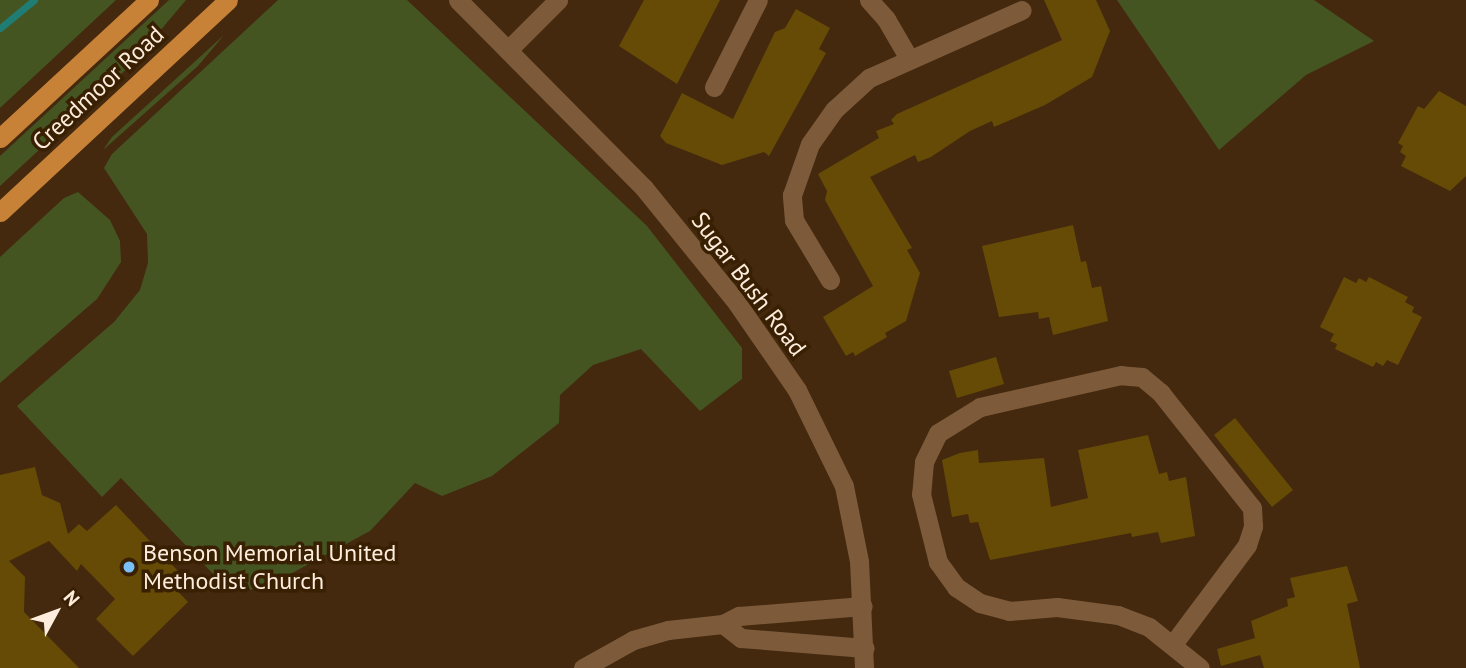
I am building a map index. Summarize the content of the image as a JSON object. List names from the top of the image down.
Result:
{
  "streets": {
    "main road": ["Creedmoor Road"],
    "street": ["Sugar Bush Road"]
  },
  "places": ["Benson Memorial United Methodist Church"],
  "north": "top right"
}
